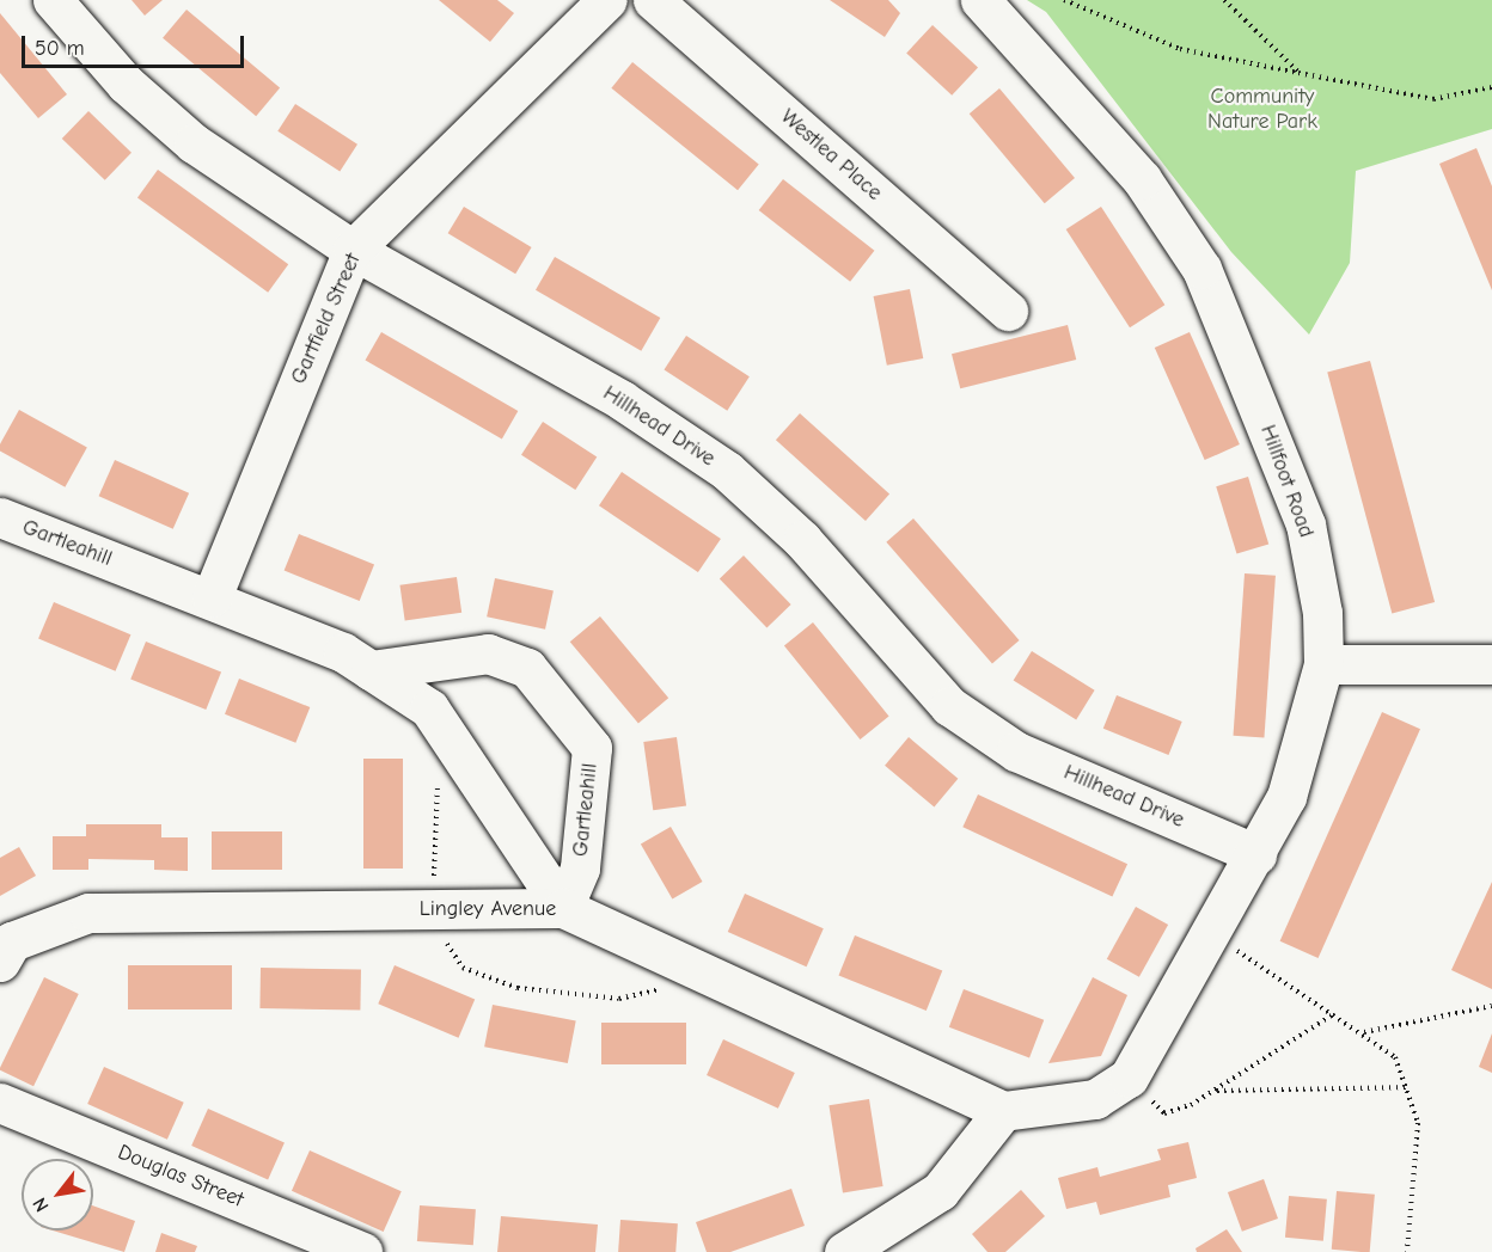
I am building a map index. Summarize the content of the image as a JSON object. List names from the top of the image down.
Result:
{
  "streets": {
    "street": [
      "Westlea Place",
      "Gartfield Street",
      "Hillhead Drive",
      "Hillfoot Road",
      "Gartleahill",
      "Lingley Avenue",
      "Douglas Street"
    ]
  },
  "crossings": [
    ["Gartfield Street", "Hillhead Drive"],
    ["Gartfield Street", "Gartleahill"],
    ["Hillhead Drive", "Hillfoot Road"],
    ["Hillfoot Road", "Lingley Avenue"],
    ["Gartleahill", "Lingley Avenue"]
  ],
  "parks": ["Community Nature Park"],
  "scale_bar": "50 m",
  "north": "bottom left"
}
